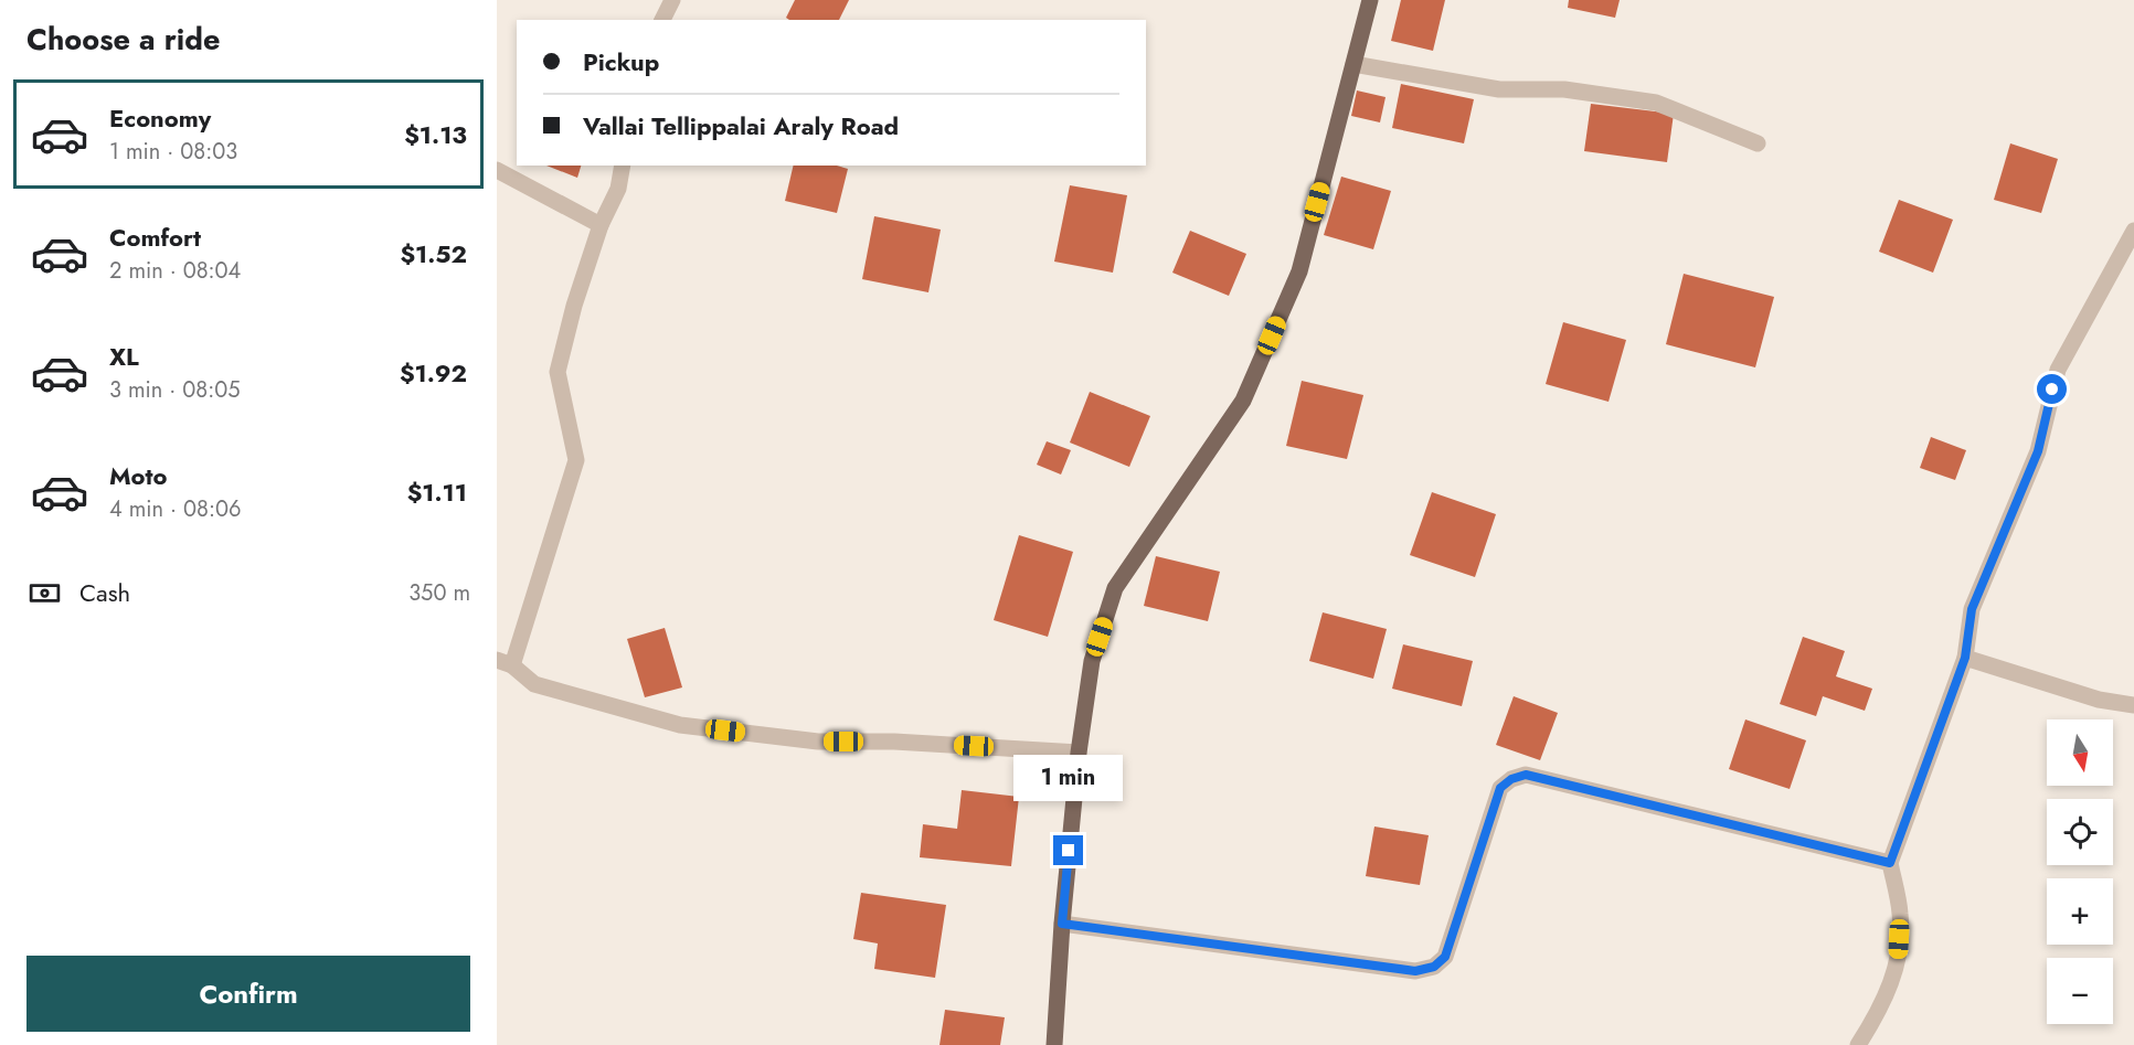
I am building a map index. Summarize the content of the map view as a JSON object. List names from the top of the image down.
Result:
{
  "north": "bottom",
  "page": {
    "heading": "Choose a ride",
    "banner": ["Pickup", "Vallai Tellippalai Araly Road"],
    "list": [
      {
        "name": "Economy",
        "note": "1 min · 08:03",
        "value": "$1.13"
      },
      {
        "name": "Comfort",
        "note": "2 min · 08:04",
        "value": "$1.52"
      },
      {
        "name": "XL",
        "note": "3 min · 08:05",
        "value": "$1.92"
      },
      {
        "name": "Moto",
        "note": "4 min · 08:06",
        "value": "$1.11"
      }
    ],
    "pay": ["Cash", "350 m"],
    "map_buttons": ["+", "−"],
    "bubble": "1 min",
    "buttons": "Confirm"
  }
}
